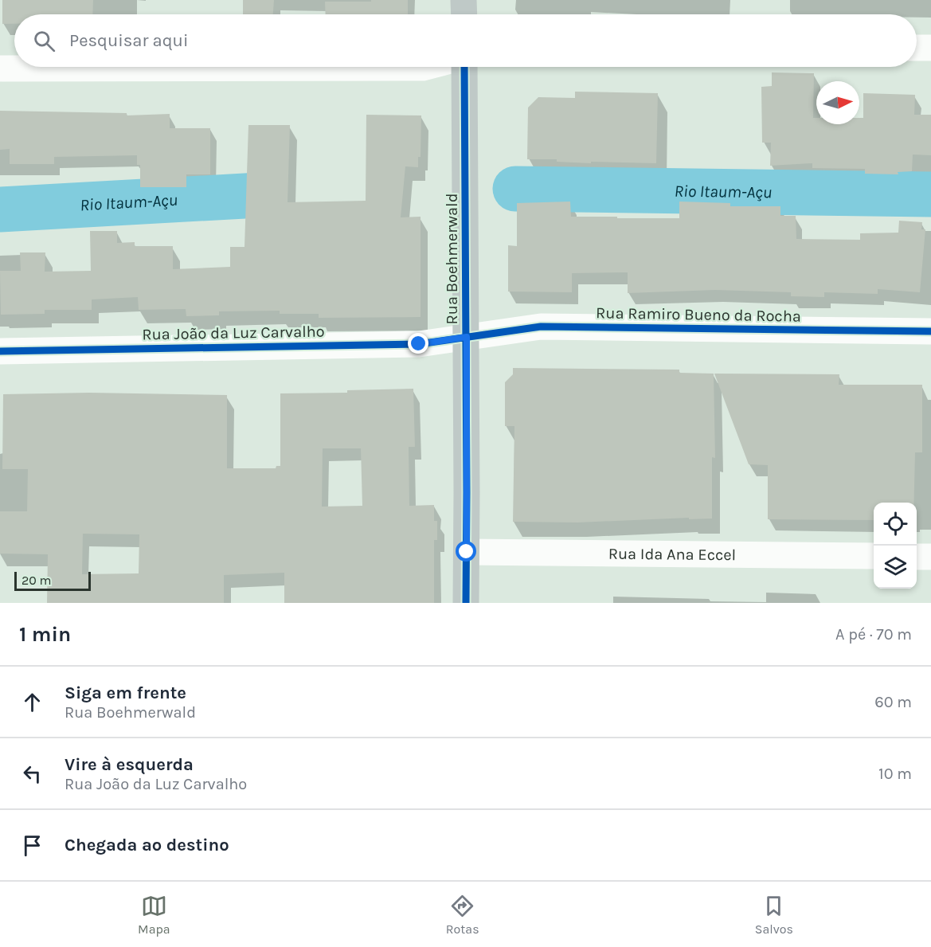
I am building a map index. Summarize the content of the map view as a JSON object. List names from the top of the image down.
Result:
{
  "streets": {
    "main road": ["Rua Boehmerwald"],
    "street": ["Rua Ramiro Bueno da Rocha", "Rua João da Luz Carvalho", "Rua Ida Ana Eccel"]
  },
  "crossings": [
    ["Rua Boehmerwald", "Rua Ramiro Bueno da Rocha"],
    ["Rua Boehmerwald", "Rua João da Luz Carvalho"],
    ["Rua Boehmerwald", "Rua Ida Ana Eccel"],
    ["Rua Ramiro Bueno da Rocha", "Rua João da Luz Carvalho"]
  ],
  "water": ["Rio Itaum-Açu"],
  "scale_bar": "20 m",
  "north": "right",
  "page": {
    "search": "Pesquisar aqui",
    "scale": "20 m",
    "heading": ["1 min", "A pé · 70 m"],
    "list": [
      ["Siga em frente", "Rua Boehmerwald", "60 m"],
      ["Vire à esquerda", "Rua João da Luz Carvalho", "10 m"],
      "Chegada ao destino"
    ],
    "nav": ["Mapa", "Rotas", "Salvos"]
  }
}
